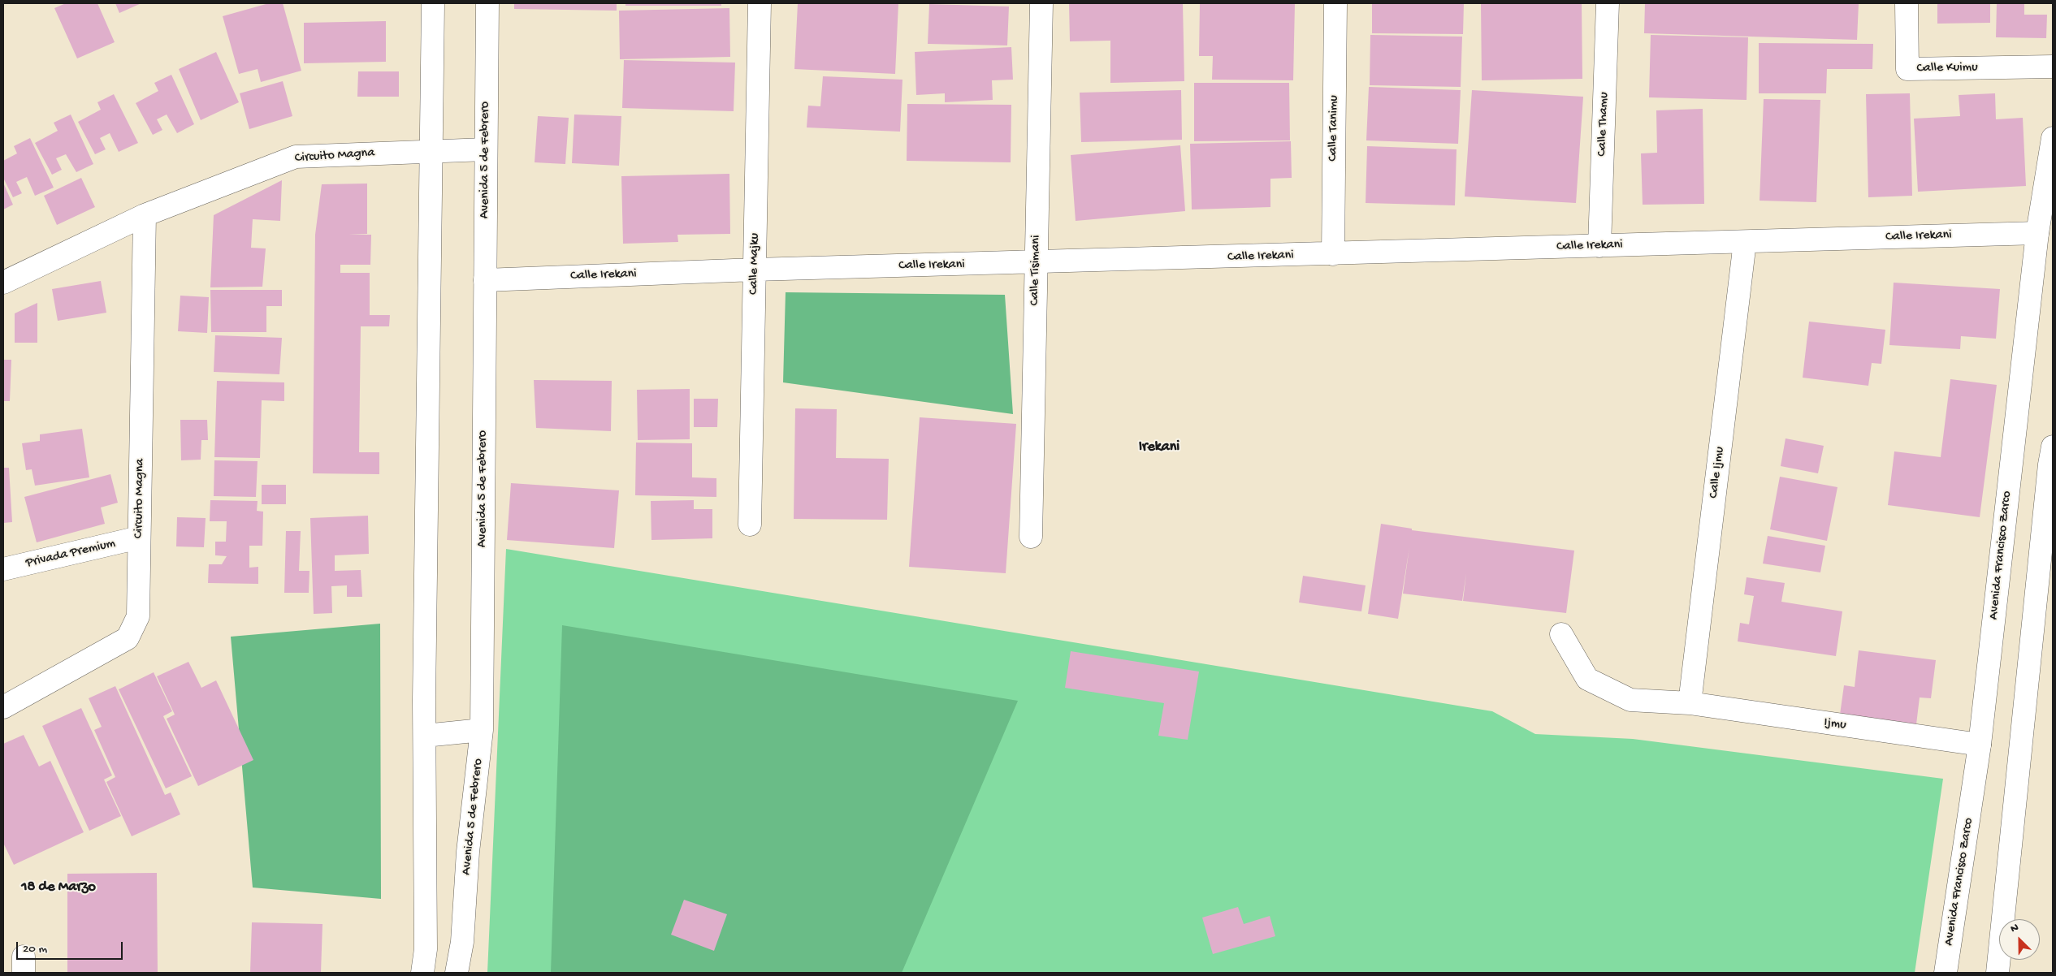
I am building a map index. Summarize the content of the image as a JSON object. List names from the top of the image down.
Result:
{
  "streets": {
    "street": [
      "Calle Kuimu",
      "Calle Thamu",
      "Calle Tanimu",
      "Circuito Magna",
      "Avenida 5 de Febrero",
      "Calle Irekani",
      "Calle Majku",
      "Calle Tisimani",
      "Calle Ijmu",
      "Privada Premium",
      "Avenida Francisco Zarco",
      "Ijmu"
    ]
  },
  "crossings": [
    ["Calle Thamu", "Calle Irekani"],
    ["Calle Tanimu", "Calle Irekani"],
    ["Circuito Magna", "Avenida 5 de Febrero"],
    ["Circuito Magna", "Privada Premium"],
    ["Avenida 5 de Febrero", "Calle Irekani"],
    ["Calle Irekani", "Calle Majku"],
    ["Calle Irekani", "Calle Tisimani"],
    ["Calle Irekani", "Calle Ijmu"],
    ["Calle Irekani", "Avenida Francisco Zarco"],
    ["Calle Ijmu", "Ijmu"],
    ["Avenida Francisco Zarco", "Ijmu"]
  ],
  "districts": ["Irekani", "18 de Marzo"],
  "scale_bar": "20 m",
  "north": "top left"
}
